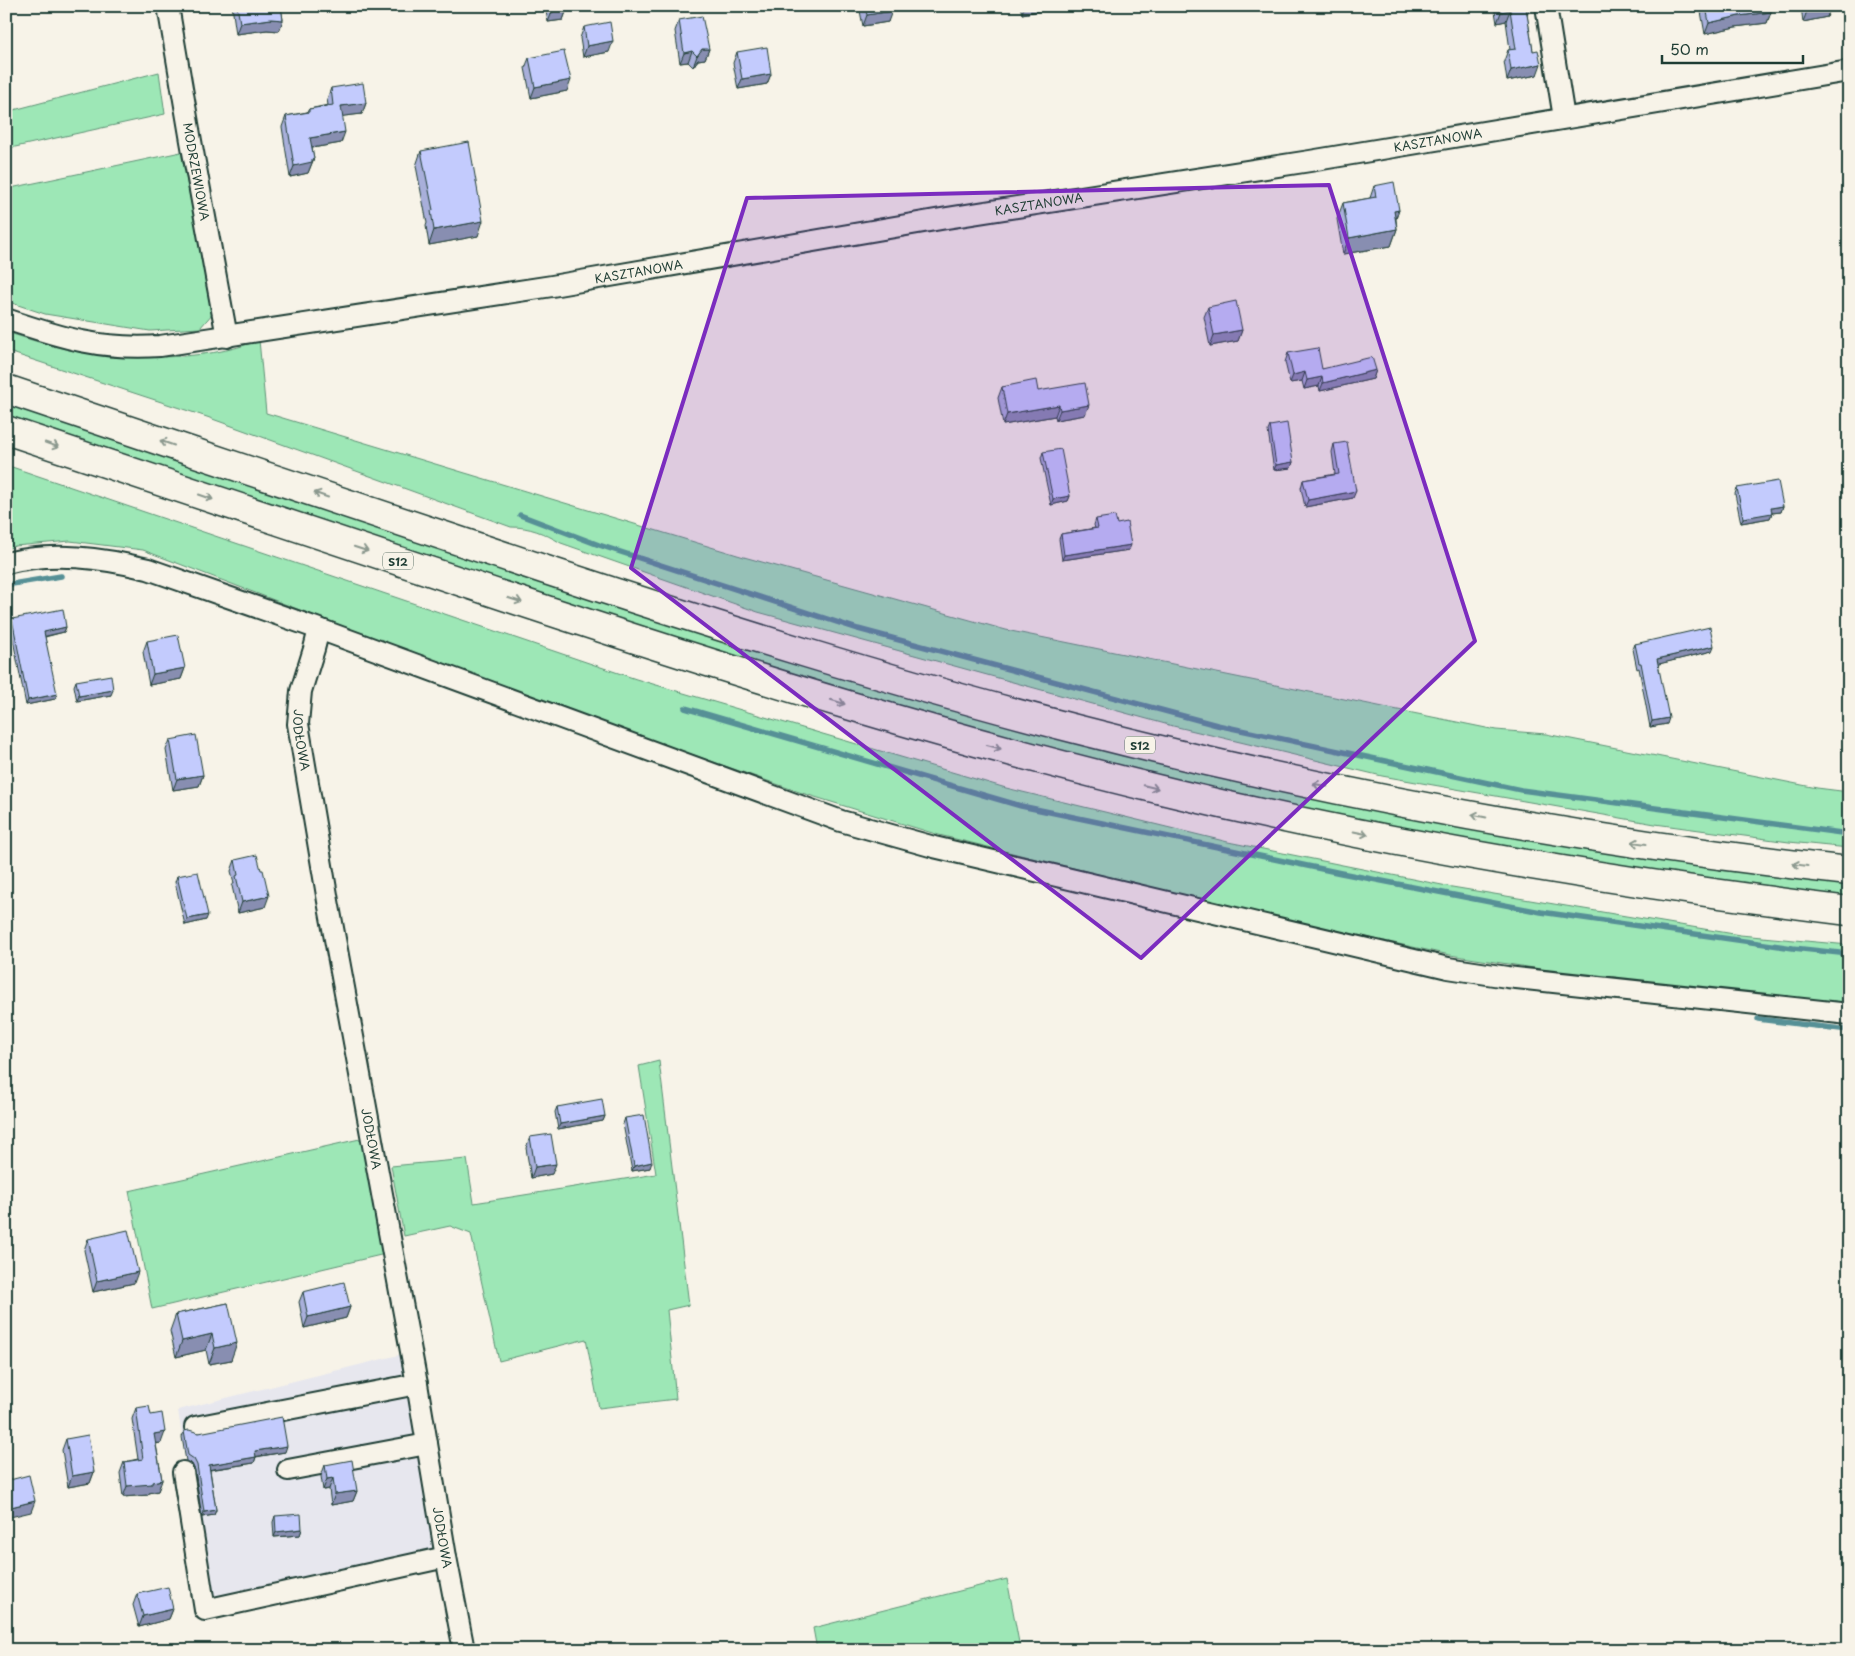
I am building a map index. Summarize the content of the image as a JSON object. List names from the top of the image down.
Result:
{
  "streets": {
    "highway": ["S12"],
    "street": ["KASZTANOWA", "MODRZEWIOWA", "JODŁOWA"]
  },
  "crossings": [
    ["KASZTANOWA", "MODRZEWIOWA"]
  ],
  "scale_bar": "50 m"
}
